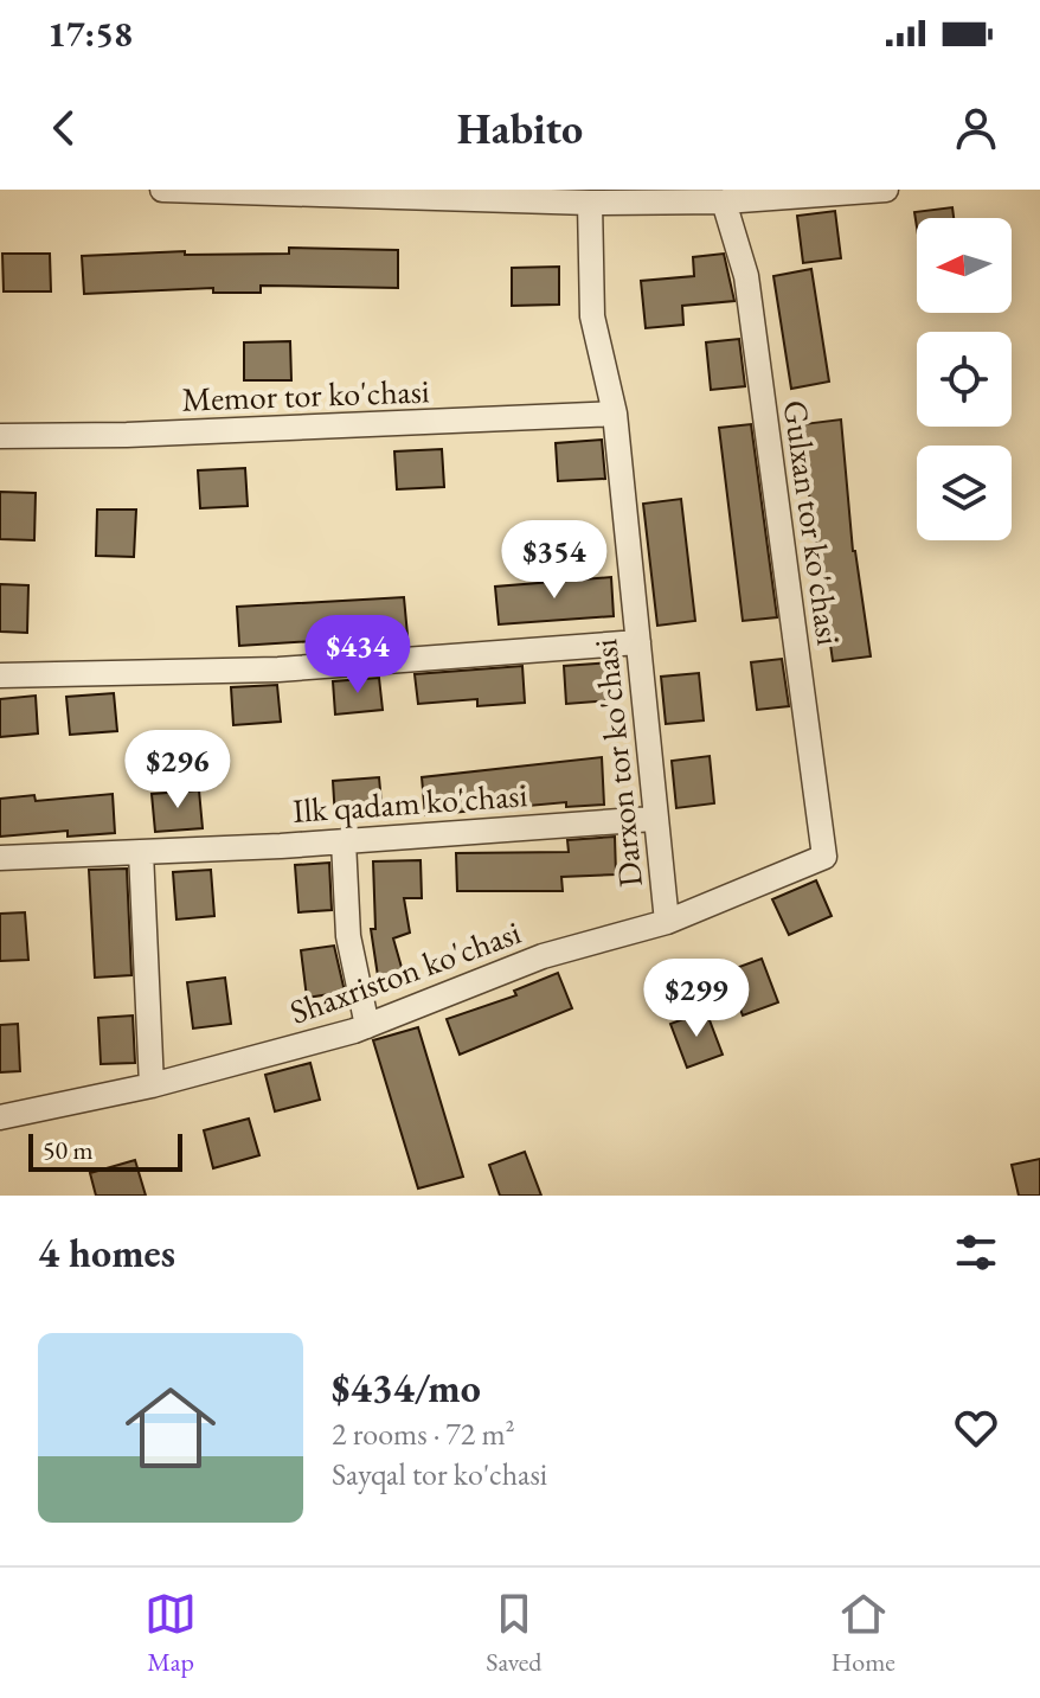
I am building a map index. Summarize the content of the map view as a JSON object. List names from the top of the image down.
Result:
{
  "streets": {
    "street": [
      "Memor tor ko'chasi",
      "Gulxan tor ko'chasi",
      "Darxon tor ko'chasi",
      "Ilk qadam ko'chasi",
      "Shaxriston ko'chasi"
    ]
  },
  "crossings": [
    ["Memor tor ko'chasi", "Darxon tor ko'chasi"],
    ["Gulxan tor ko'chasi", "Shaxriston ko'chasi"],
    ["Darxon tor ko'chasi", "Ilk qadam ko'chasi"],
    ["Darxon tor ko'chasi", "Shaxriston ko'chasi"]
  ],
  "scale_bar": "50 m",
  "north": "left",
  "page": {
    "status": "17:58",
    "header": "Habito",
    "price": [
      "$354",
      "$434",
      "$296",
      "$299"
    ],
    "scale": "50 m",
    "heading": "4 homes",
    "list": [
      {
        "name": "$434/mo",
        "note": "2 rooms · 72 m² · Sayqal tor ko'chasi"
      }
    ],
    "tabs": ["Map", "Saved", "Home"]
  }
}
